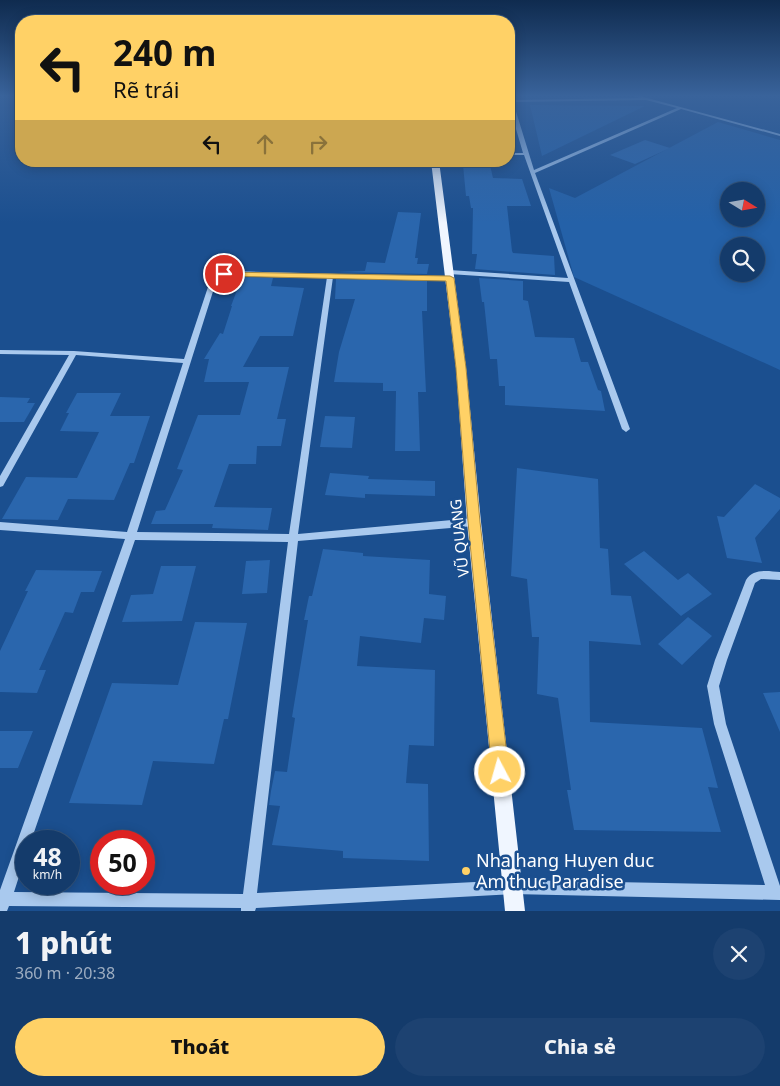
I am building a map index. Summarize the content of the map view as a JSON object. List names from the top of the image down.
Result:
{
  "streets": {
    "main road": ["VŨ QUANG"]
  },
  "places": ["Nha hang Huyen duc Am thuc Paradise"],
  "north": "right",
  "page": {
    "turn": ["240 m", "Rẽ trái"],
    "speed": "48 km/h",
    "limit": "50",
    "heading": ["1 phút", "360 m · 20:38"],
    "buttons": ["Thoát", "Chia sẻ"]
  }
}
